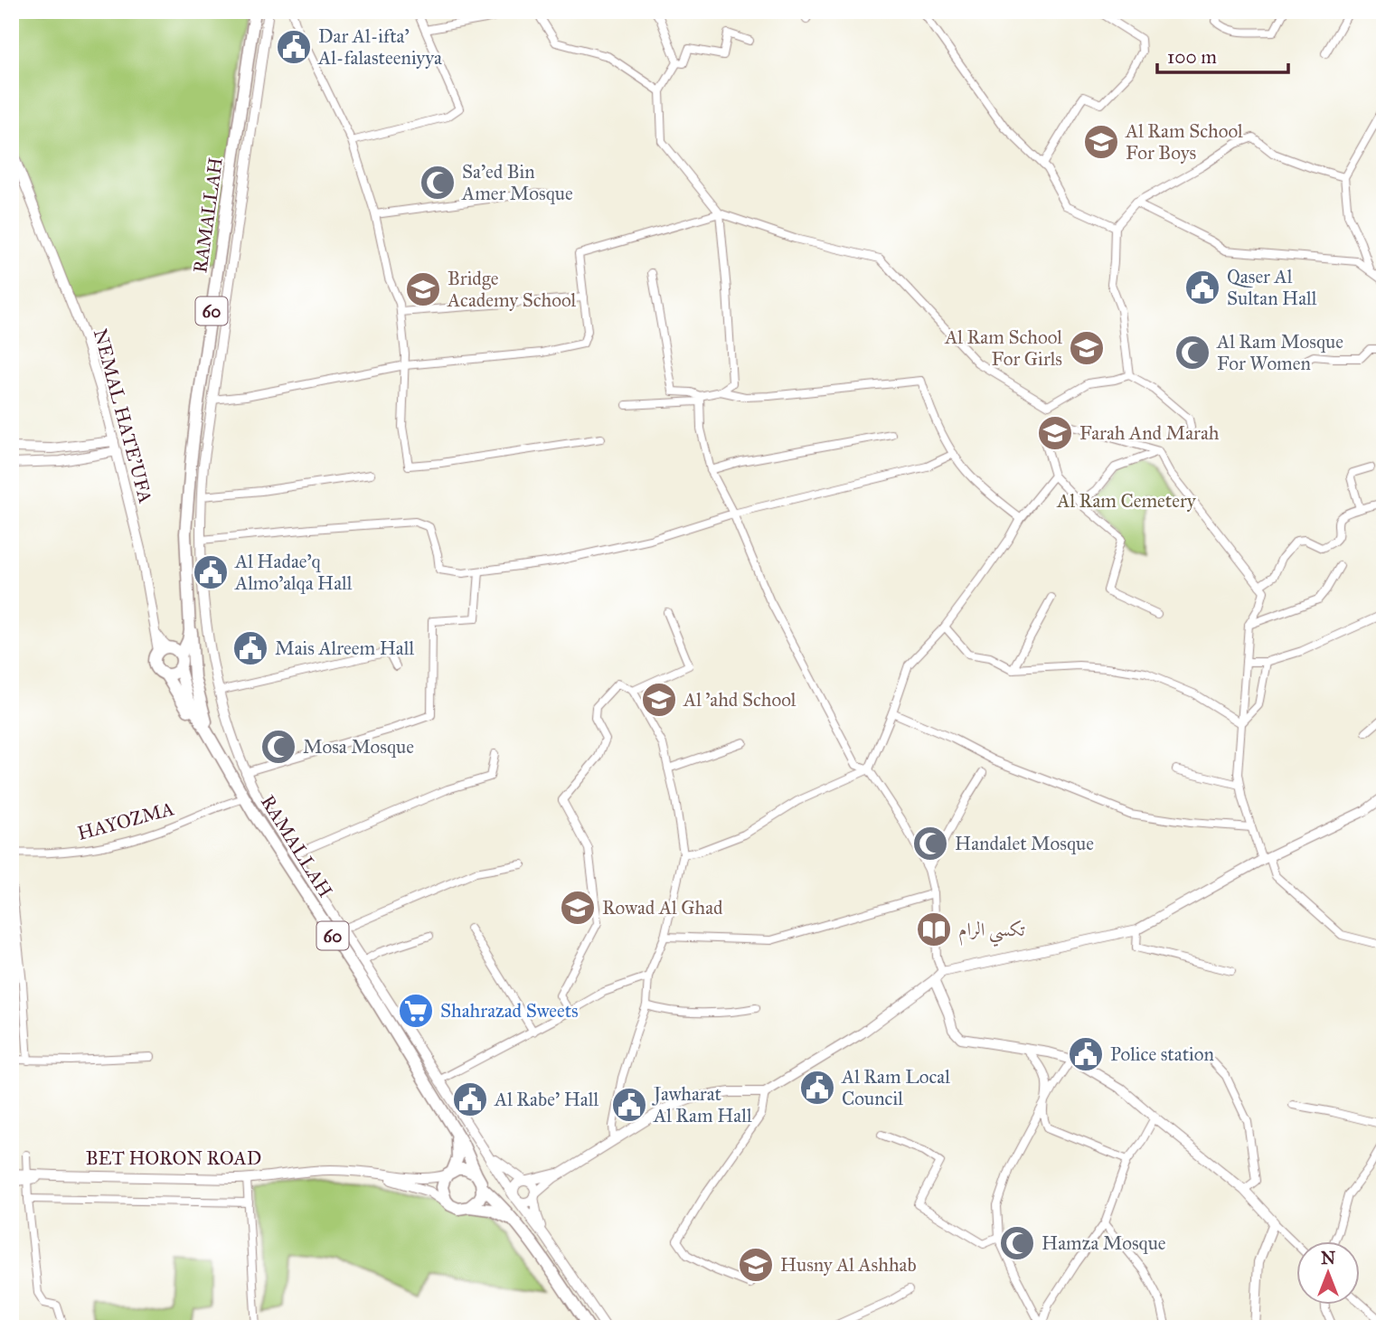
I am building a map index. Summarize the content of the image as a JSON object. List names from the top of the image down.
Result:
{
  "streets": {
    "highway": ["RAMALLAH", "60"],
    "street": ["NEMAL HATE'UFA", "HAYOZMA", "BET HORON ROAD"]
  },
  "crossings": [
    ["RAMALLAH", "60"],
    ["RAMALLAH", "NEMAL HATE'UFA"],
    ["RAMALLAH", "HAYOZMA"],
    ["RAMALLAH", "BET HORON ROAD"],
    ["60", "NEMAL HATE'UFA"],
    ["60", "BET HORON ROAD"]
  ],
  "parks": ["Al Ram Cemetery"],
  "places": {
    "public building": [
      "Dar Al-ifta' Al-falasteeniyya",
      "Qaser Al Sultan Hall",
      "Al Hadae'q Almo'alqa Hall",
      "Mais Alreem Hall",
      "Police station",
      "Al Ram Local Council",
      "Al Rabe' Hall",
      "Jawharat Al Ram Hall"
    ],
    "school or university": [
      "Al Ram School For Boys",
      "Bridge Academy School",
      "Al Ram School For Girls",
      "Farah And Marah",
      "Al 'ahd School",
      "Rowad Al Ghad",
      "Husny Al Ashhab"
    ],
    "mosque": [
      "Sa'ed Bin Amer Mosque",
      "Al Ram Mosque For Women",
      "Mosa Mosque",
      "Handalet Mosque",
      "Hamza Mosque"
    ],
    "library": ["تكسي الرام"],
    "supermarket": ["Shahrazad Sweets"]
  },
  "scale_bar": "100 m",
  "north": "top"
}
